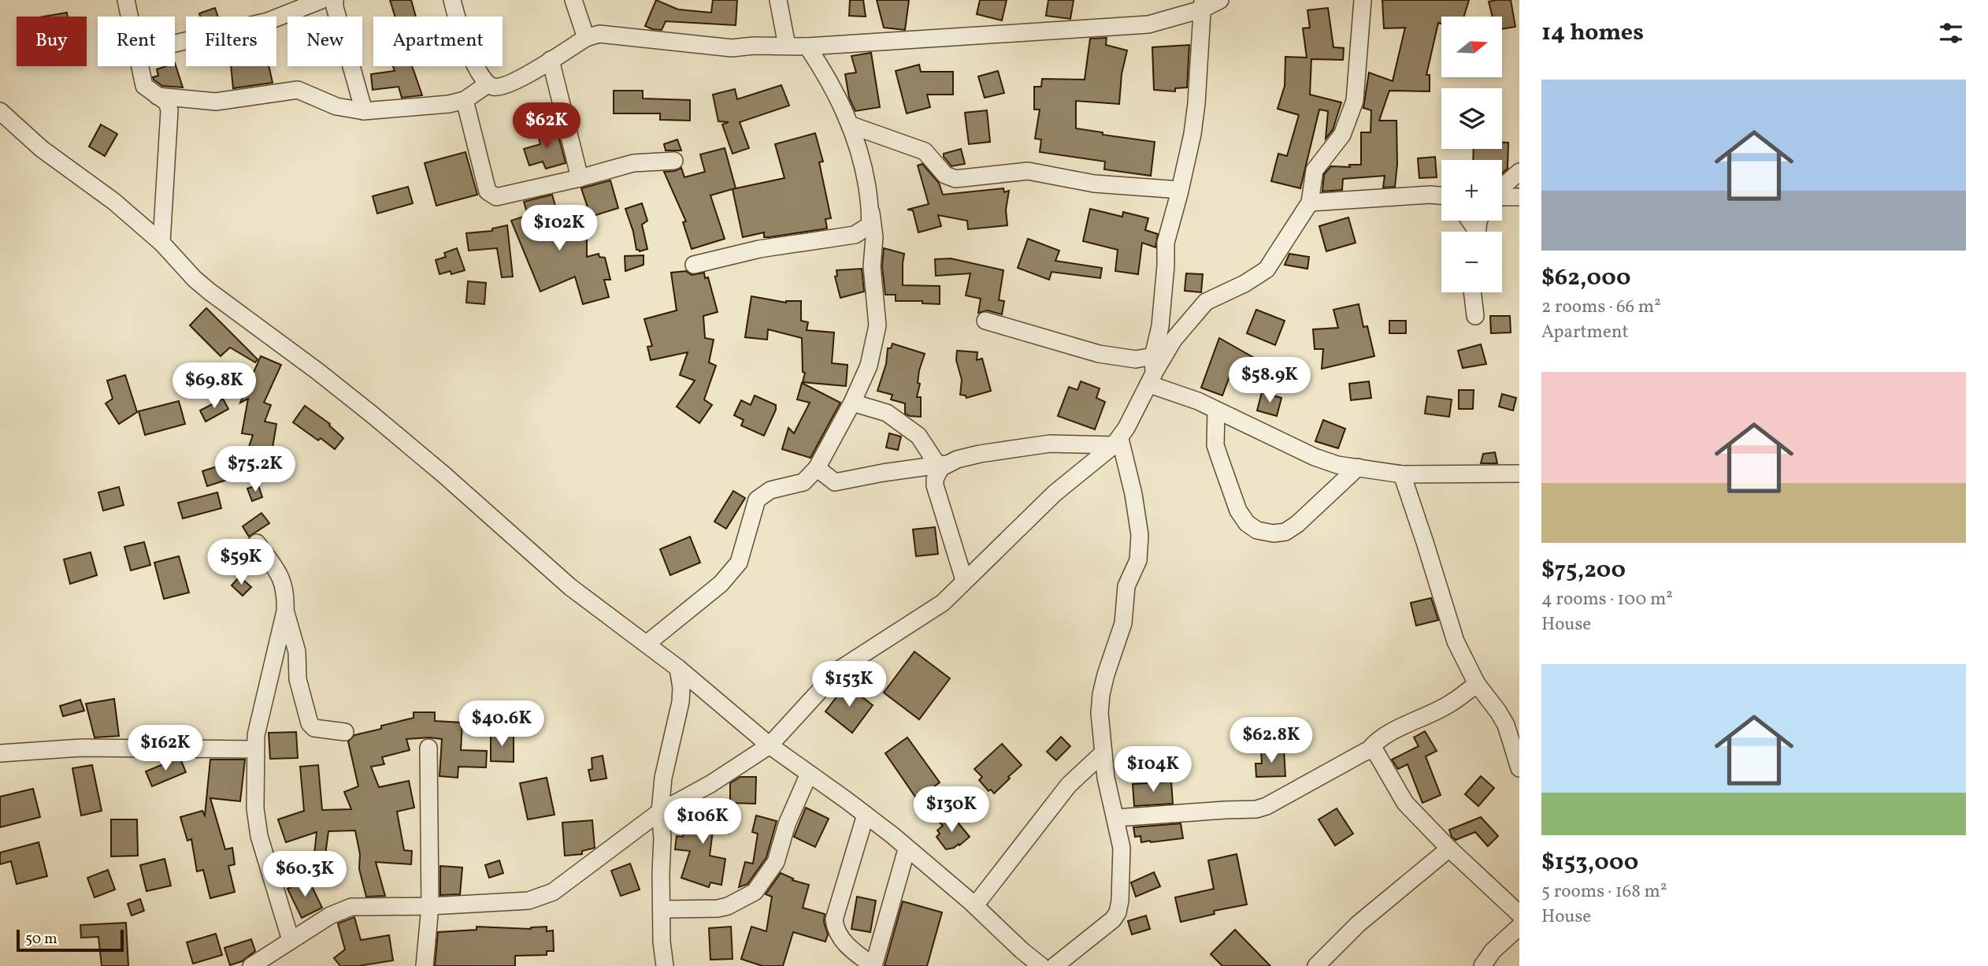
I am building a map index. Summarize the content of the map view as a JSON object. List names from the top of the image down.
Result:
{
  "scale_bar": "50 m",
  "north": "right",
  "page": {
    "heading": "14 homes",
    "map_buttons": ["+", "−"],
    "chip": [
      "Buy",
      "Rent",
      "Filters",
      "New",
      "Apartment"
    ],
    "list": [
      {
        "name": "$62,000",
        "note": "2 rooms · 66 m² · Apartment"
      },
      {
        "name": "$75,200",
        "note": "4 rooms · 100 m² · House"
      },
      {
        "name": "$153,000",
        "note": "5 rooms · 168 m² · House"
      }
    ],
    "price": [
      "$62K",
      "$102K",
      "$58.9K",
      "$69.8K",
      "$75.2K",
      "$59K",
      "$153K",
      "$40.6K",
      "$62.8K",
      "$162K",
      "$104K",
      "$130K",
      "$106K",
      "$60.3K"
    ],
    "scale": "50 m"
  }
}
